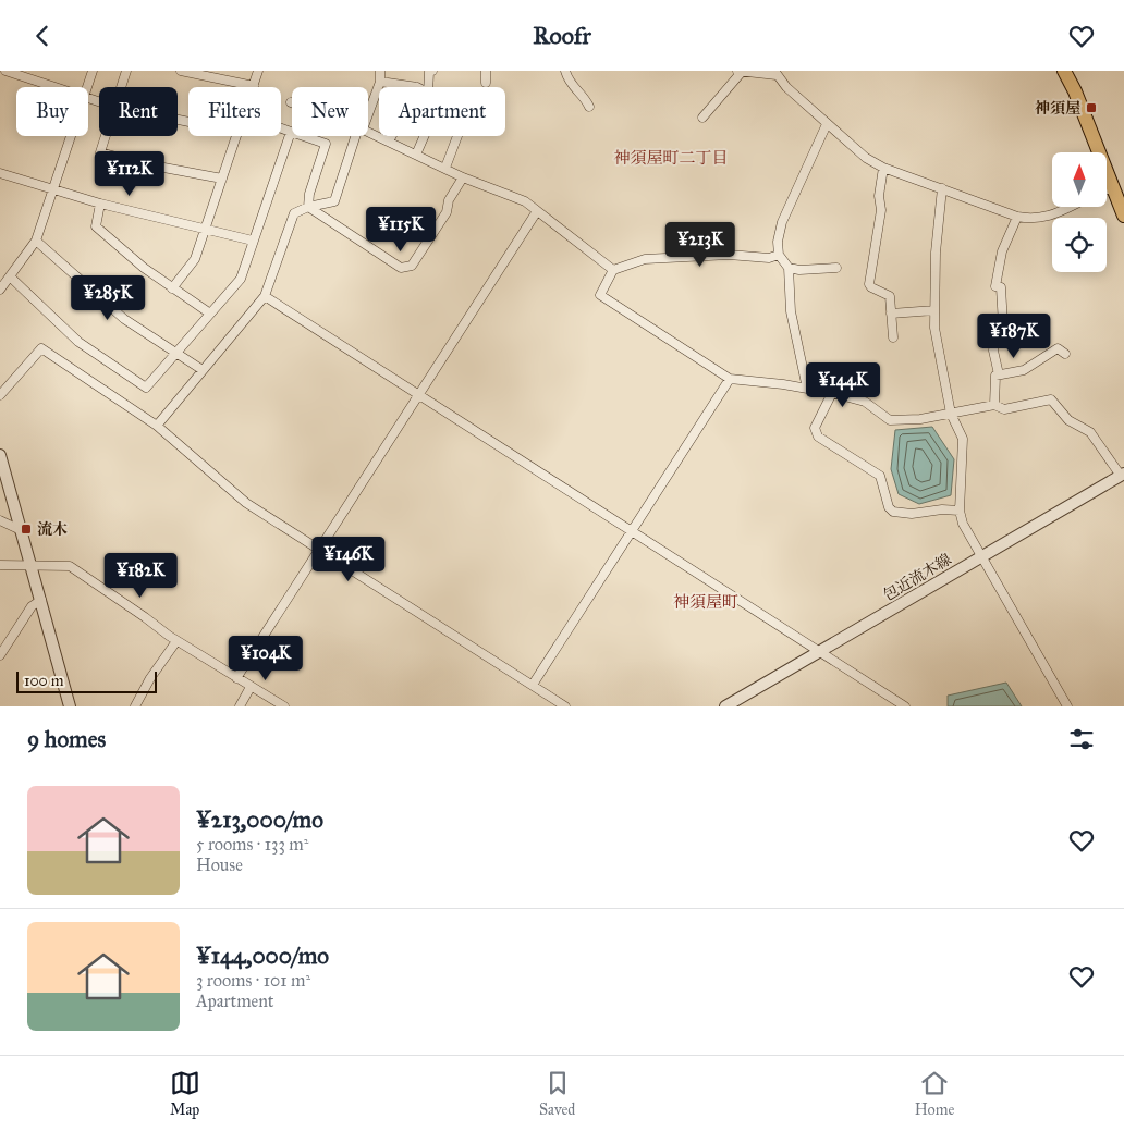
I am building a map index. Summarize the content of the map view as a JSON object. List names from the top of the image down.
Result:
{
  "streets": {
    "street": ["包近流木線"]
  },
  "districts": ["神須屋町二丁目", "神須屋町"],
  "places": {
    "transit": ["神須屋", "流木"]
  },
  "scale_bar": "100 m",
  "north": "top",
  "page": {
    "header": "Roofr",
    "chip": [
      "Buy",
      "Rent",
      "Filters",
      "New",
      "Apartment"
    ],
    "price": [
      "¥112K",
      "¥115K",
      "¥213K",
      "¥285K",
      "¥187K",
      "¥144K",
      "¥146K",
      "¥182K",
      "¥104K"
    ],
    "scale": "100 m",
    "heading": "9 homes",
    "list": [
      {
        "name": "¥213,000/mo",
        "note": "5 rooms · 133 m² · House"
      },
      {
        "name": "¥144,000/mo",
        "note": "3 rooms · 101 m² · Apartment"
      }
    ],
    "tabs": ["Map", "Saved", "Home"]
  }
}
